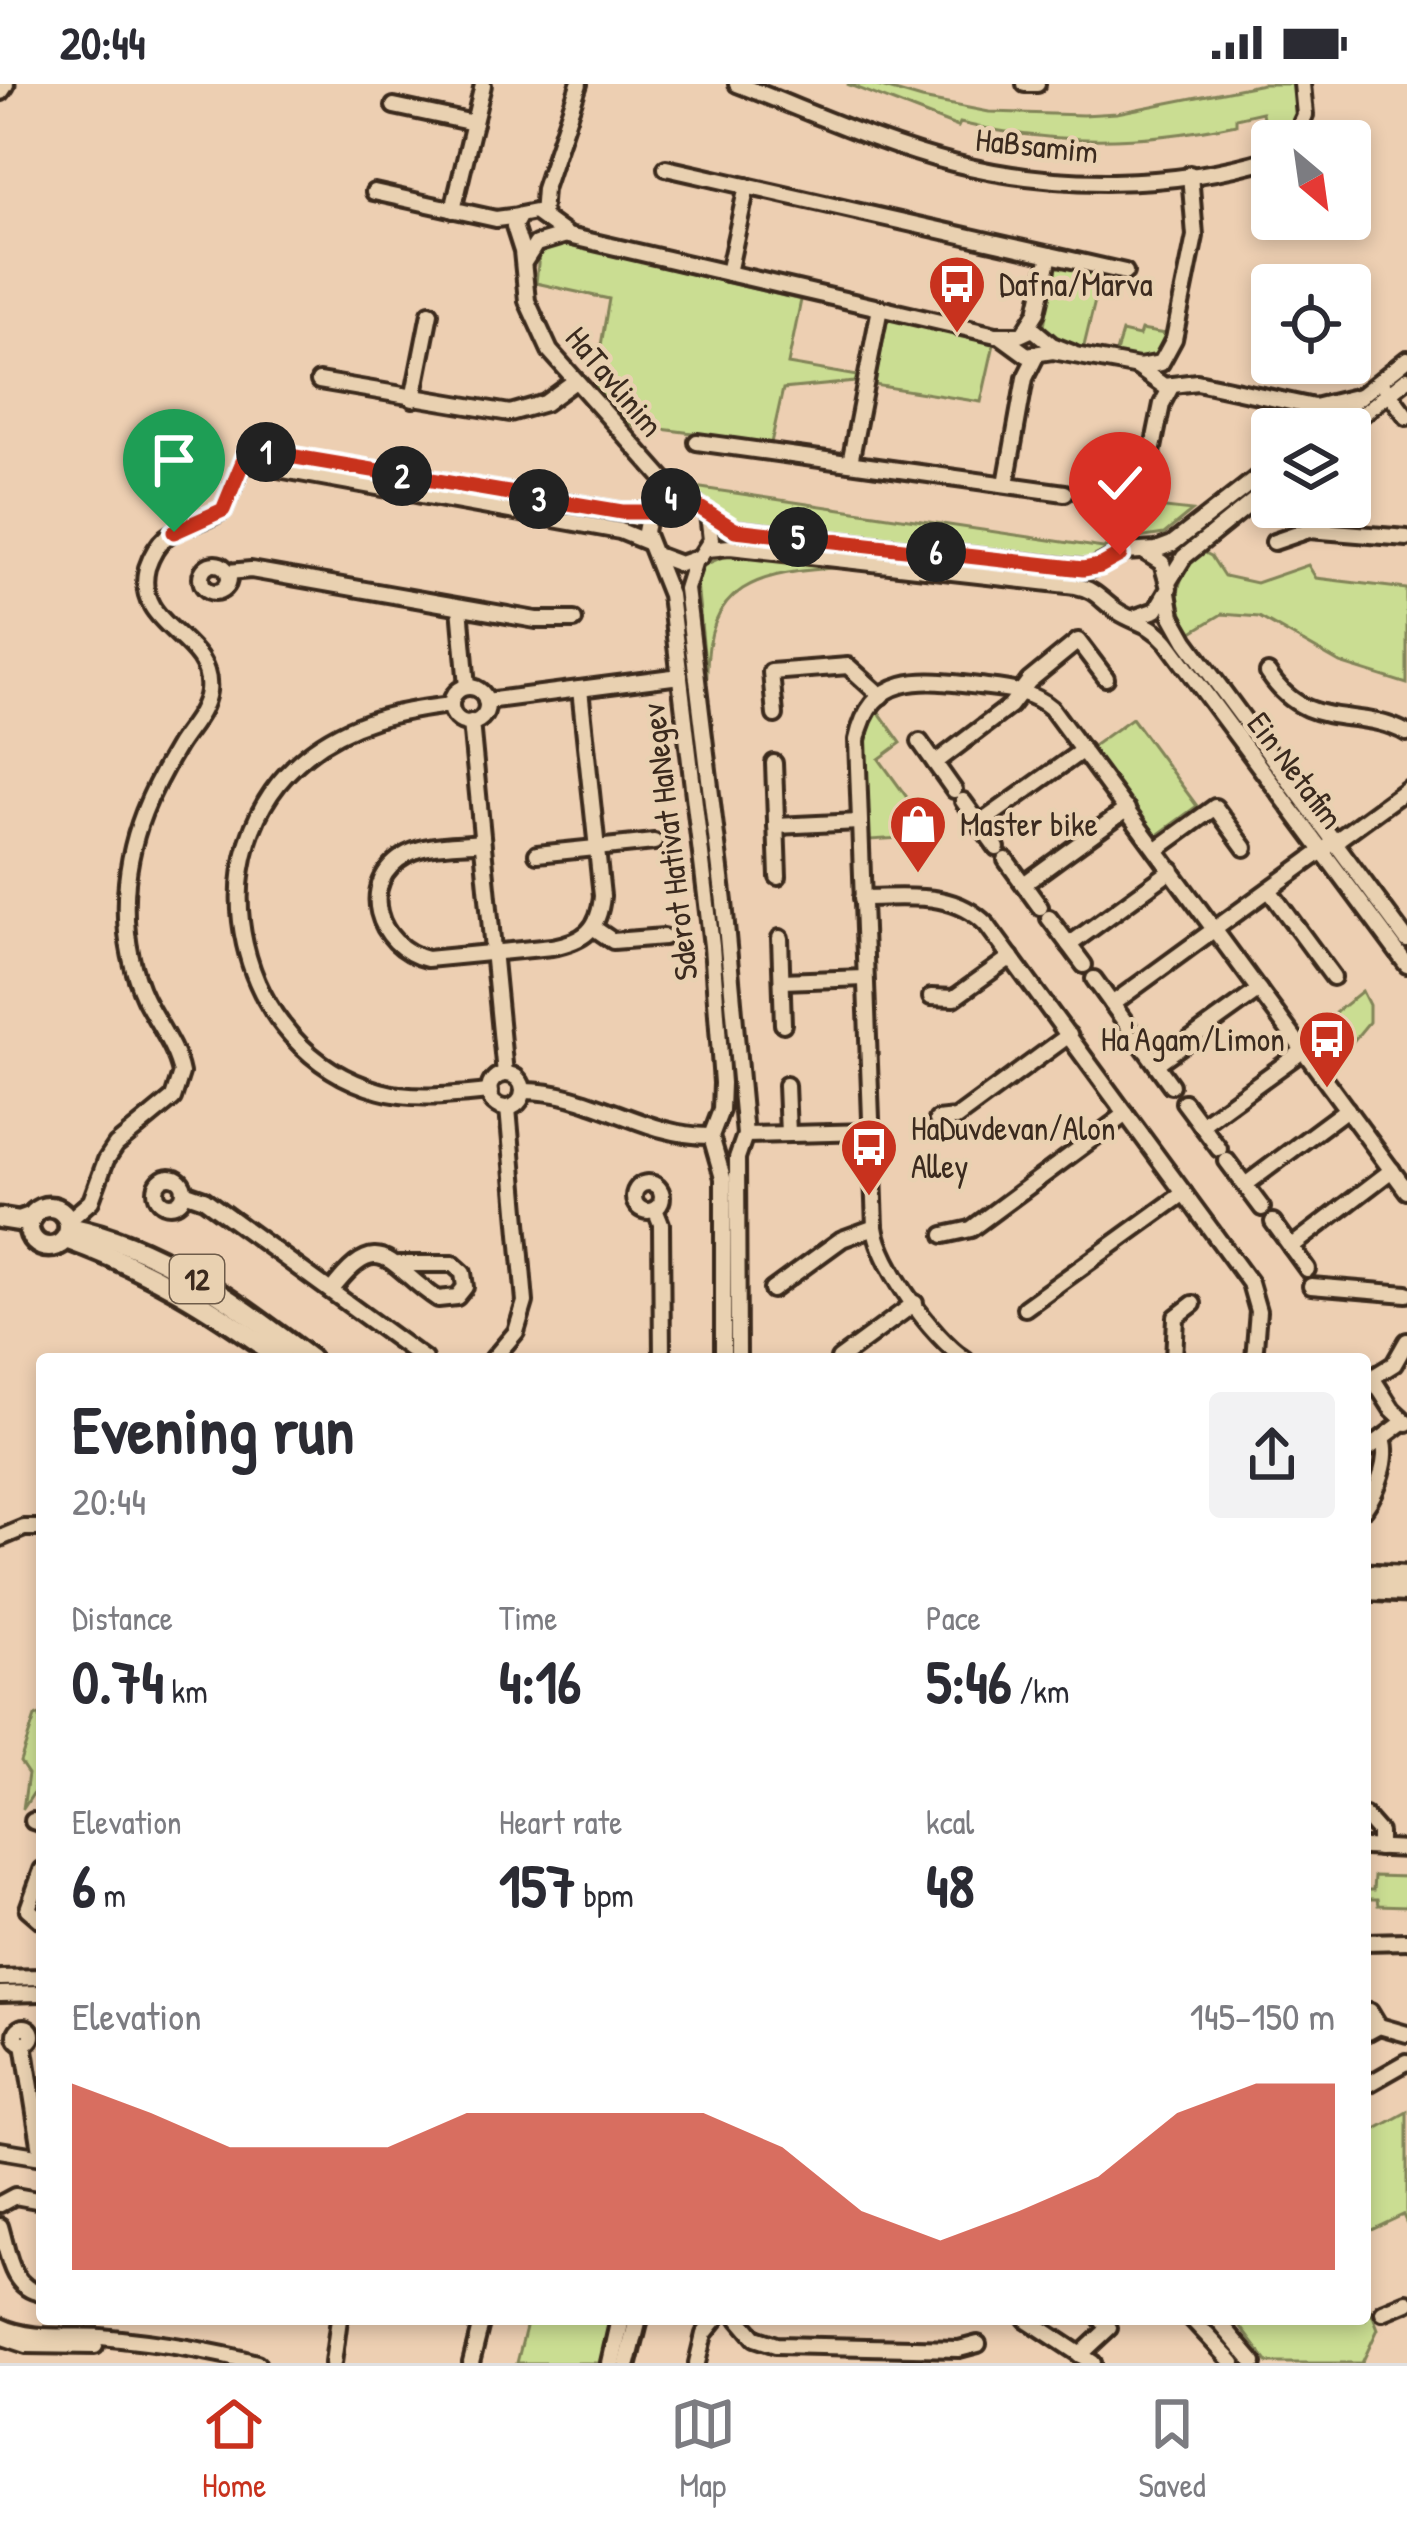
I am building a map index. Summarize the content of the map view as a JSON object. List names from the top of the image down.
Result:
{
  "streets": {
    "highway": ["12"],
    "street": [
      "HaBsamim",
      "HaTavlinim",
      "Ein Netafim",
      "Sderot Hativat HaNegev"
    ]
  },
  "crossings": [
    ["HaTavlinim", "Sderot Hativat HaNegev"]
  ],
  "places": {
    "bus stop": ["Dafna/Marva", "Ha'Agam/Limon", "HaDuvdevan/Alon Alley"],
    "shop": ["Master bike"]
  },
  "north": "bottom right",
  "page": {
    "status": "20:44",
    "pins": [
      "1",
      "2",
      "4",
      "3",
      "5",
      "6"
    ],
    "heading": ["Evening run", "20:44"],
    "stats": [
      ["Distance", "0.74 km"],
      ["Time", "4:16"],
      ["Pace", "5:46 /km"],
      ["Elevation", "6 m"],
      ["Heart rate", "157 bpm"],
      ["kcal", "48"]
    ],
    "chart": ["Elevation", "145–150 m"],
    "tabs": ["Home", "Map", "Saved"]
  }
}
